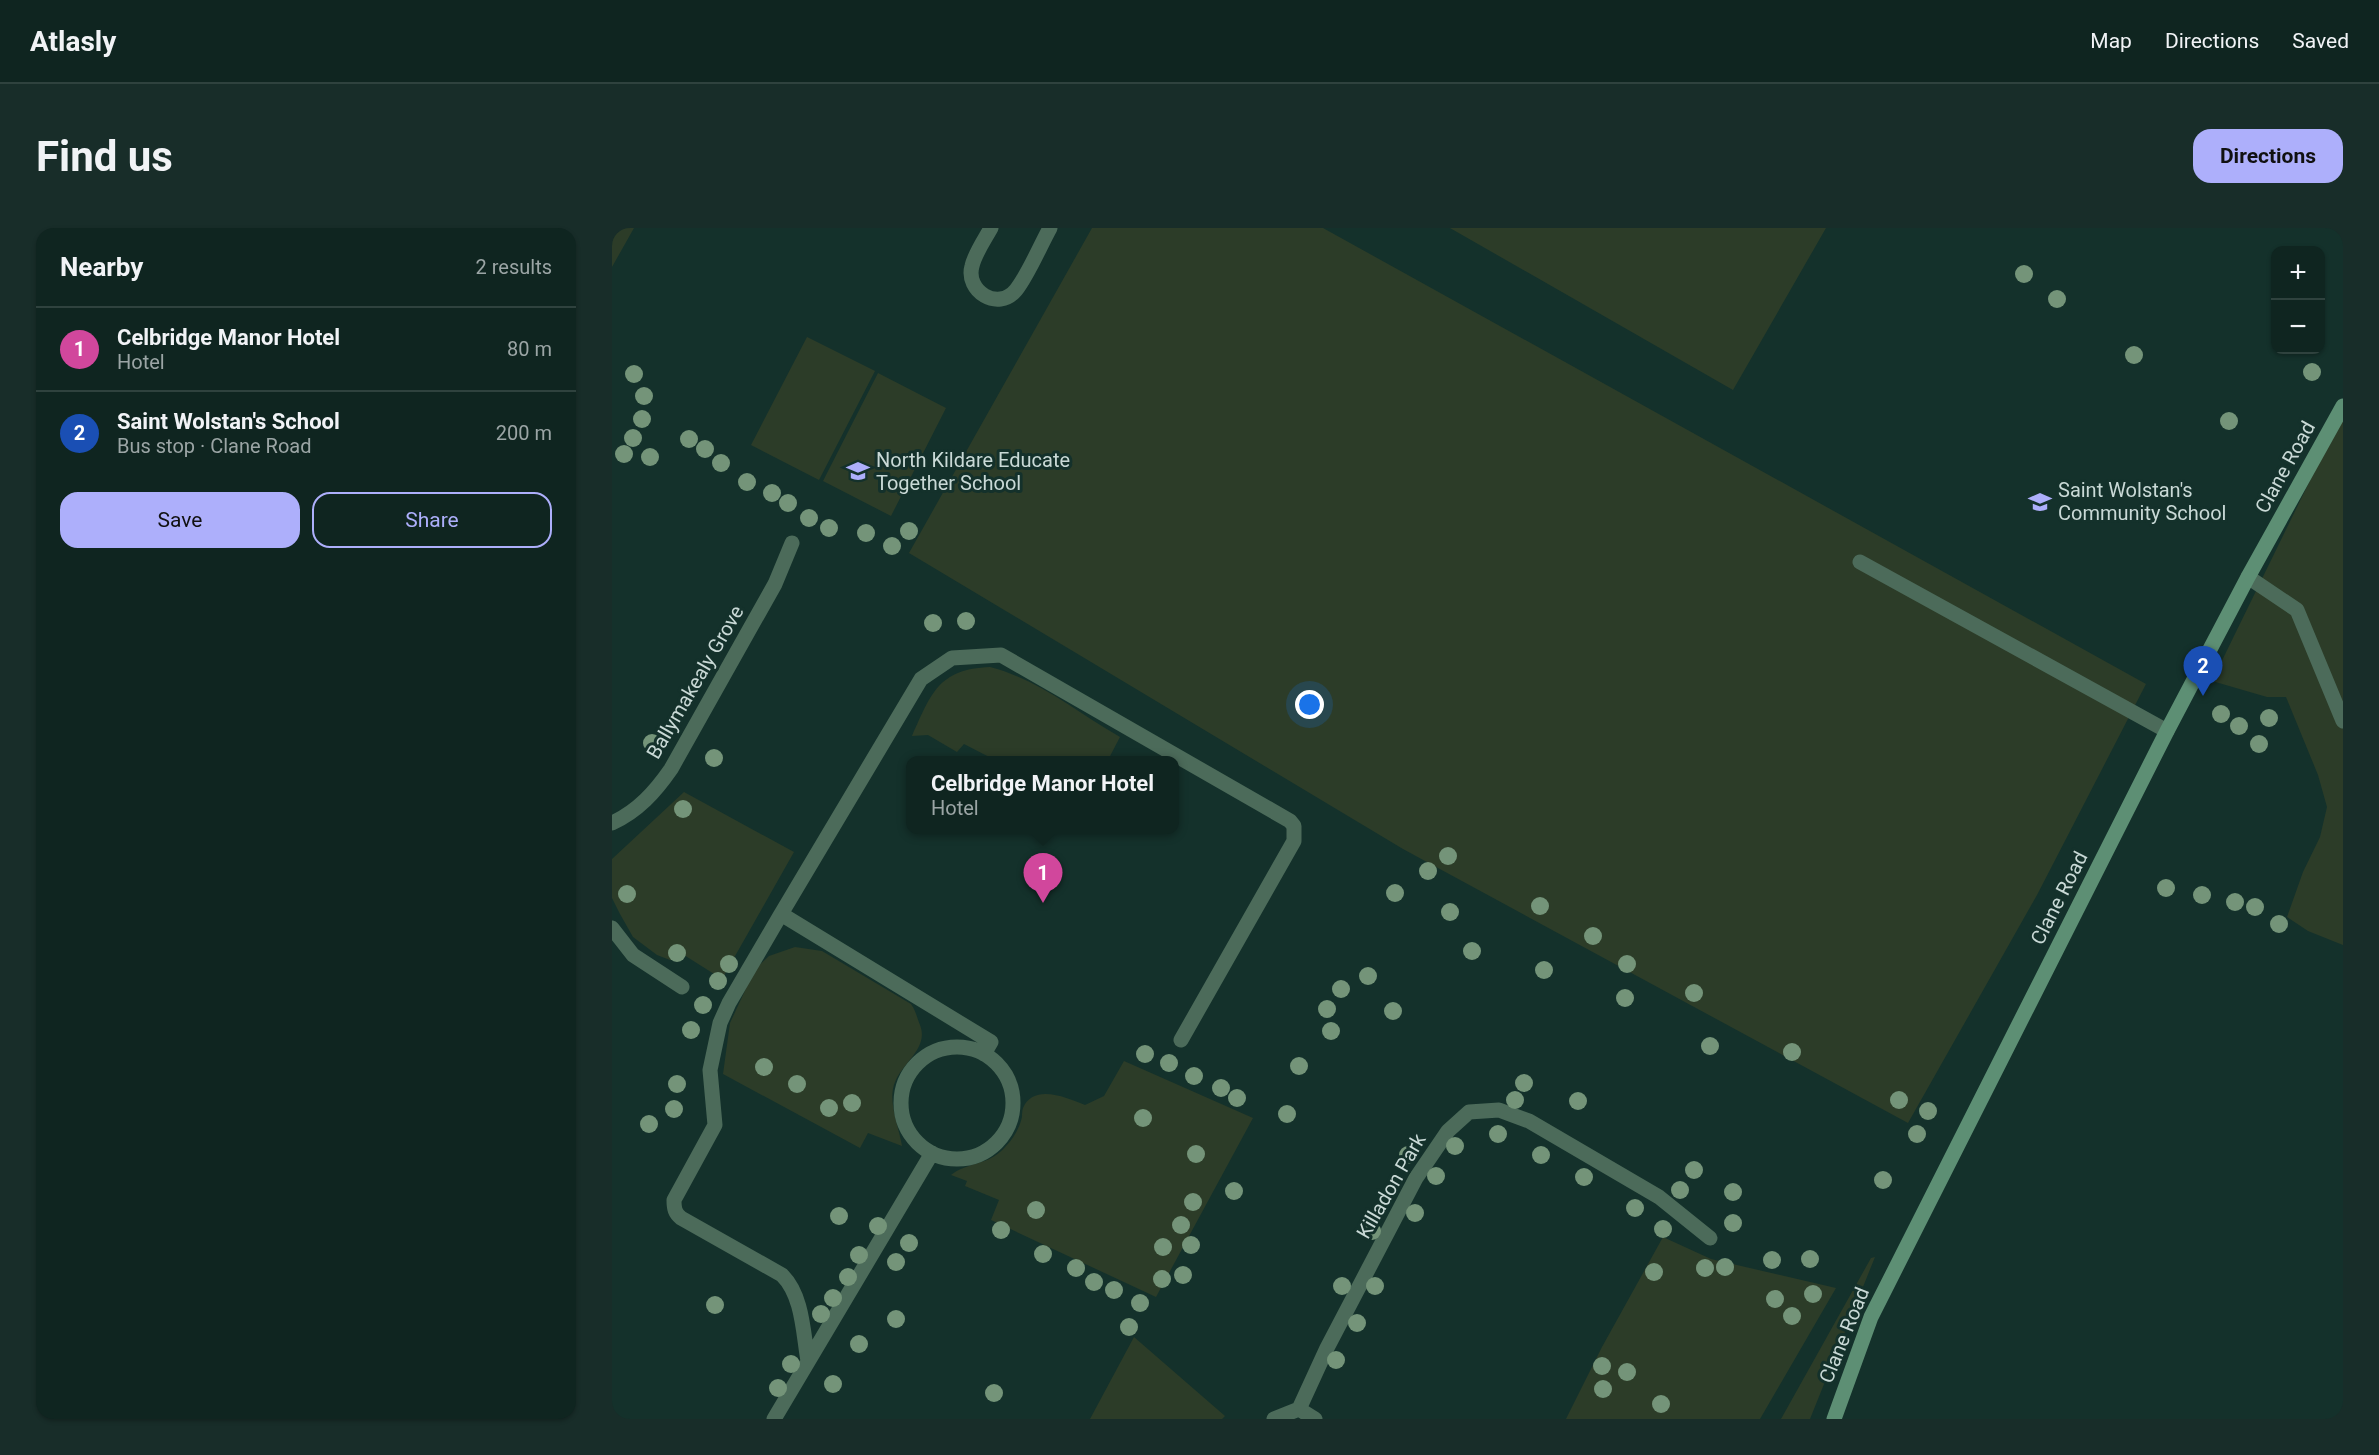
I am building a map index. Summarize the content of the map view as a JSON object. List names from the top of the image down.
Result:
{
  "streets": {
    "main road": ["Clane Road"],
    "street": ["Ballymakealy Grove", "Killadon Park"]
  },
  "places": {
    "school or university": ["North Kildare Educate Together School", "Saint Wolstan's Community School"]
  },
  "page": {
    "header": "Atlasly",
    "nav": ["Map", "Directions", "Saved"],
    "buttons": [
      "Directions",
      ["Save", "Share"]
    ],
    "title": "Find us",
    "heading": ["Nearby", "2 results"],
    "map_buttons": ["+", "−"],
    "list": [
      {
        "mark": "1",
        "name": "Celbridge Manor Hotel",
        "note": "Hotel",
        "value": "80 m"
      },
      {
        "mark": "2",
        "name": "Saint Wolstan's School",
        "note": "Bus stop · Clane Road",
        "value": "200 m"
      }
    ],
    "pins": ["2", "1"],
    "popup": ["Celbridge Manor Hotel", "Hotel"]
  }
}
